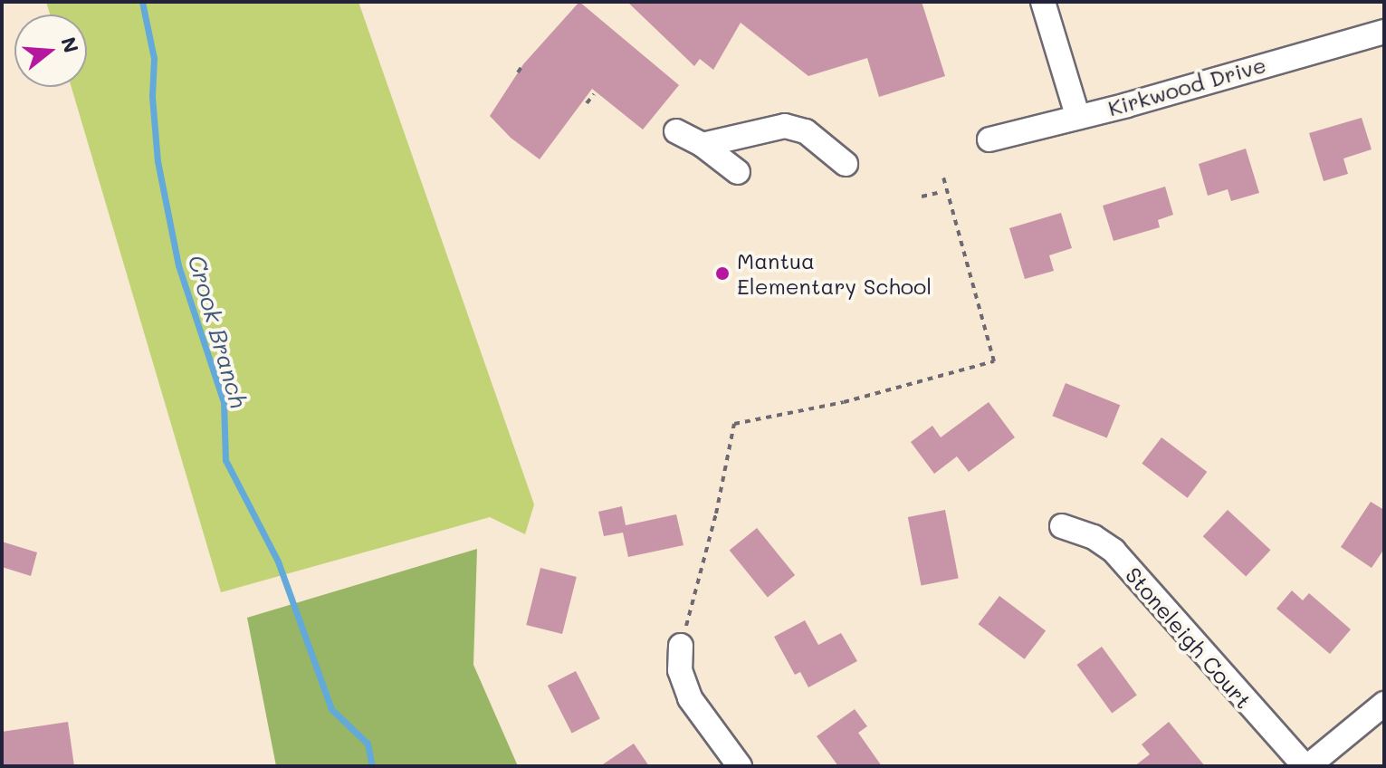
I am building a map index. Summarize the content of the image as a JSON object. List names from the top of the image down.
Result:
{
  "streets": {
    "street": ["Kirkwood Drive", "Stoneleigh Court"]
  },
  "water": ["Crook Branch"],
  "places": ["Mantua Elementary School"],
  "north": "right"
}
